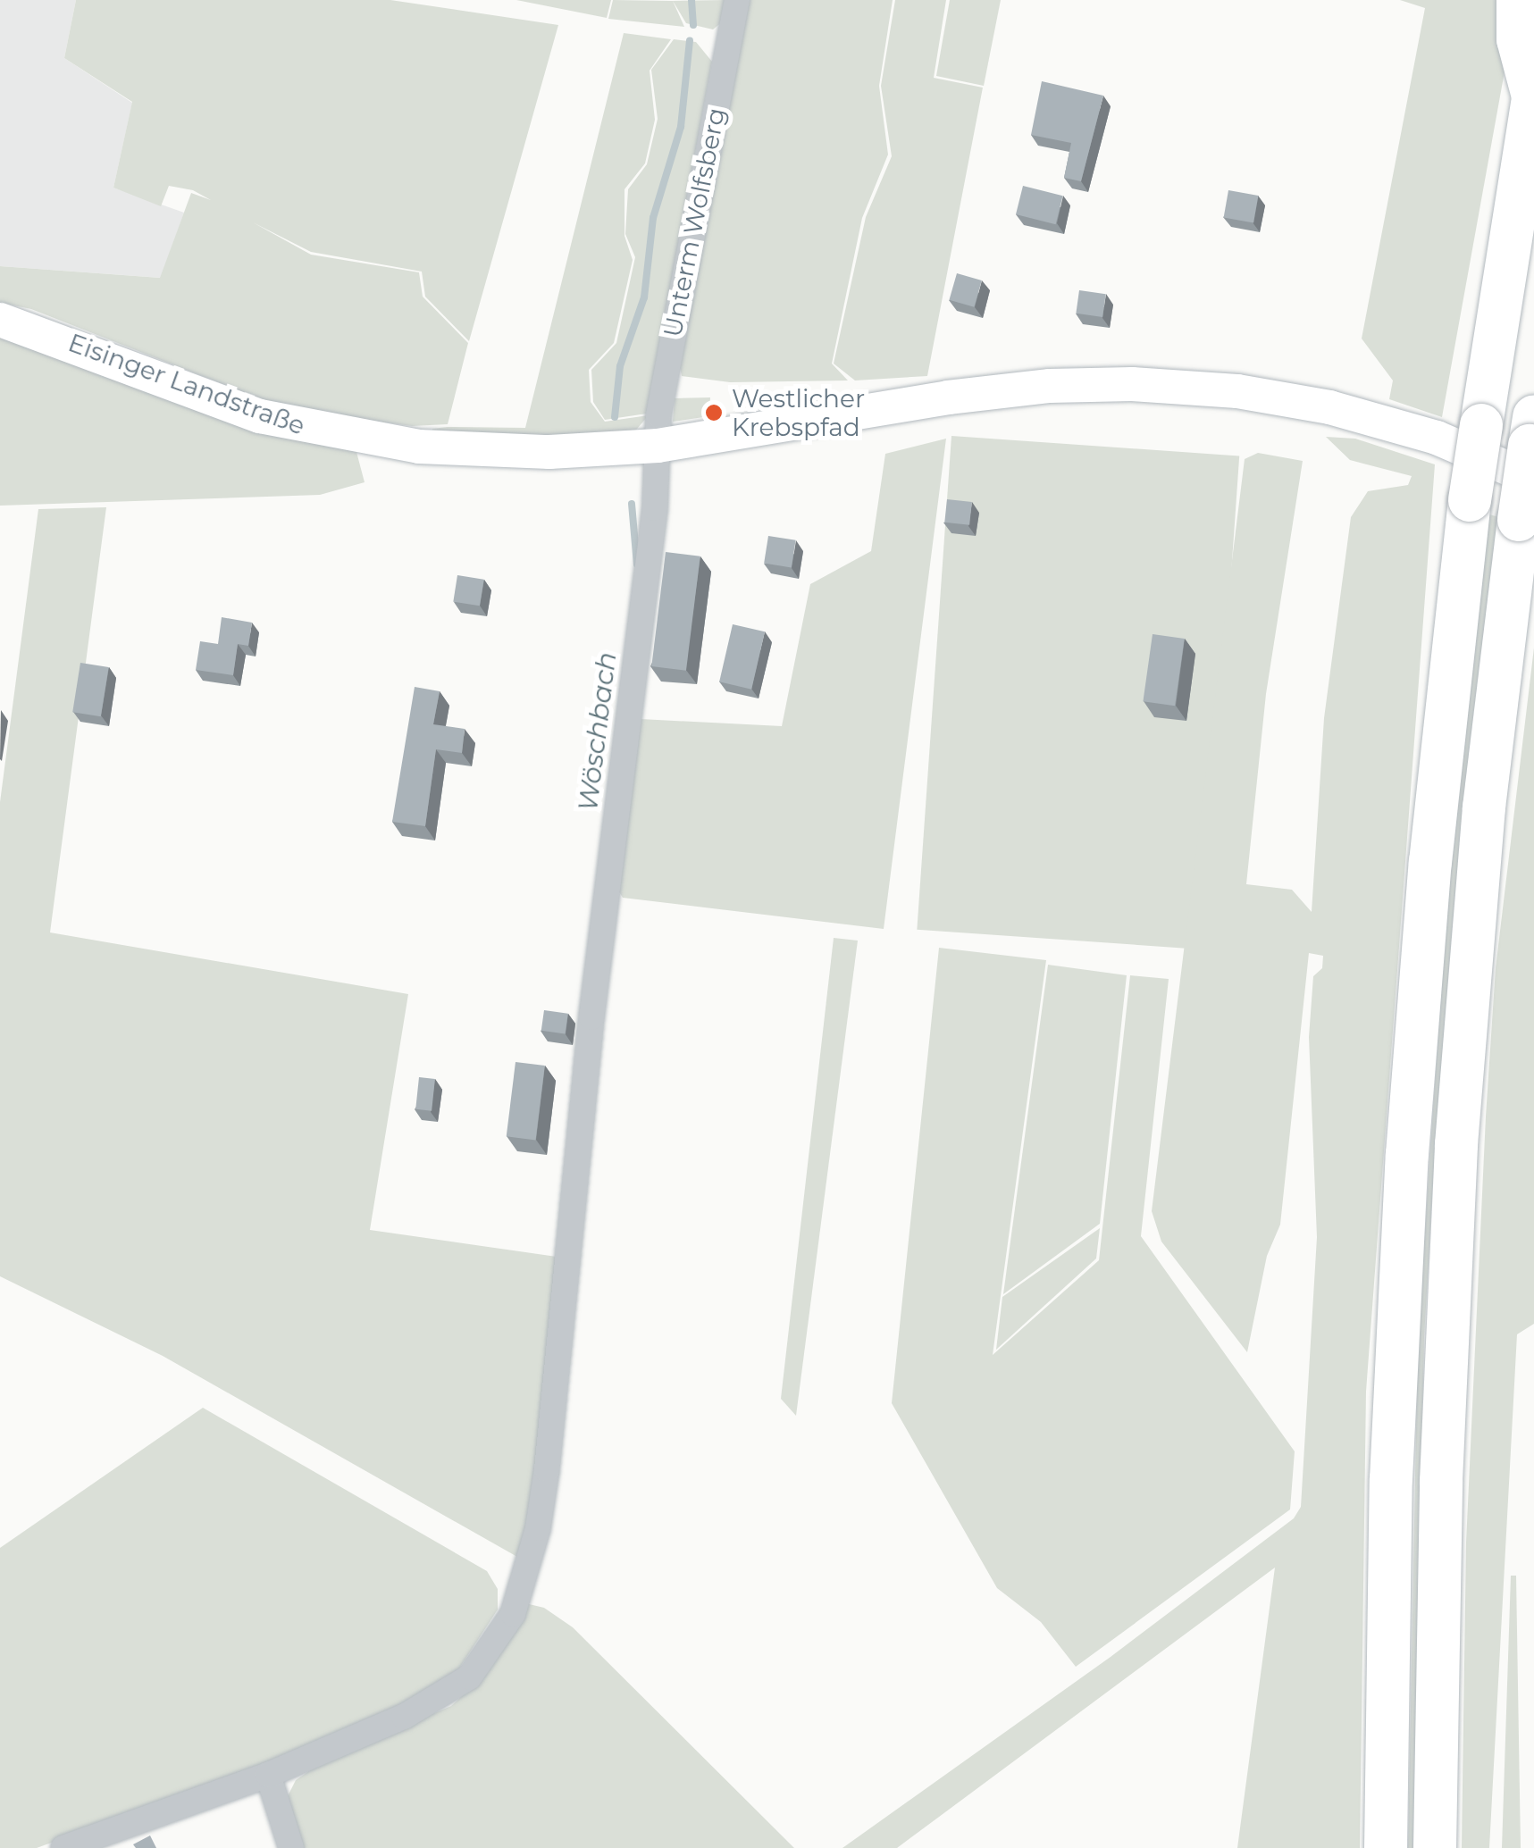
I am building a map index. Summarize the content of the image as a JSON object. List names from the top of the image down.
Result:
{
  "streets": {
    "main road": ["Eisinger Landstraße"],
    "street": ["Unterm Wolfsberg"]
  },
  "crossings": [
    ["Unterm Wolfsberg", "Eisinger Landstraße"]
  ],
  "water": ["Wöschbach"],
  "places": ["Westlicher Krebspfad"]
}
